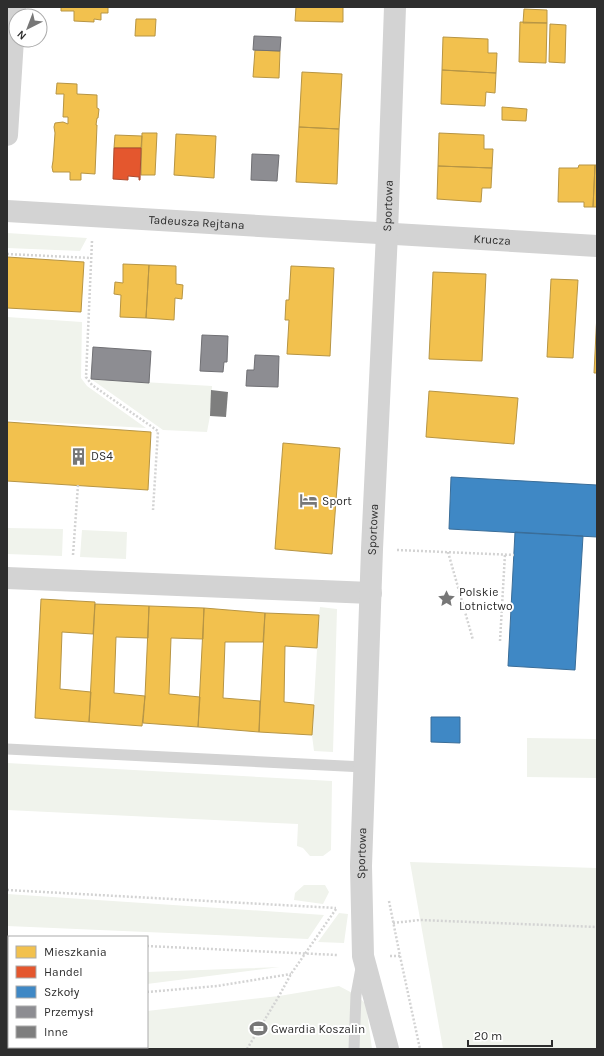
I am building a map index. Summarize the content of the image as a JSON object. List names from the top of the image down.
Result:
{
  "streets": {
    "street": ["Sportowa", "Tadeusza Rejtana", "Krucza"]
  },
  "crossings": [
    ["Sportowa", "Tadeusza Rejtana"],
    ["Sportowa", "Krucza"],
    ["Tadeusza Rejtana", "Krucza"]
  ],
  "places": {
    "building": ["DS4"],
    "hotel": ["Sport"],
    "place": ["Polskie Lotnictwo"],
    "sports": ["Gwardia Koszalin"]
  },
  "legend": [
    "Mieszkania",
    "Handel",
    "Szkoły",
    "Przemysł",
    "Inne"
  ],
  "scale_bar": "20 m",
  "north": "bottom left"
}
